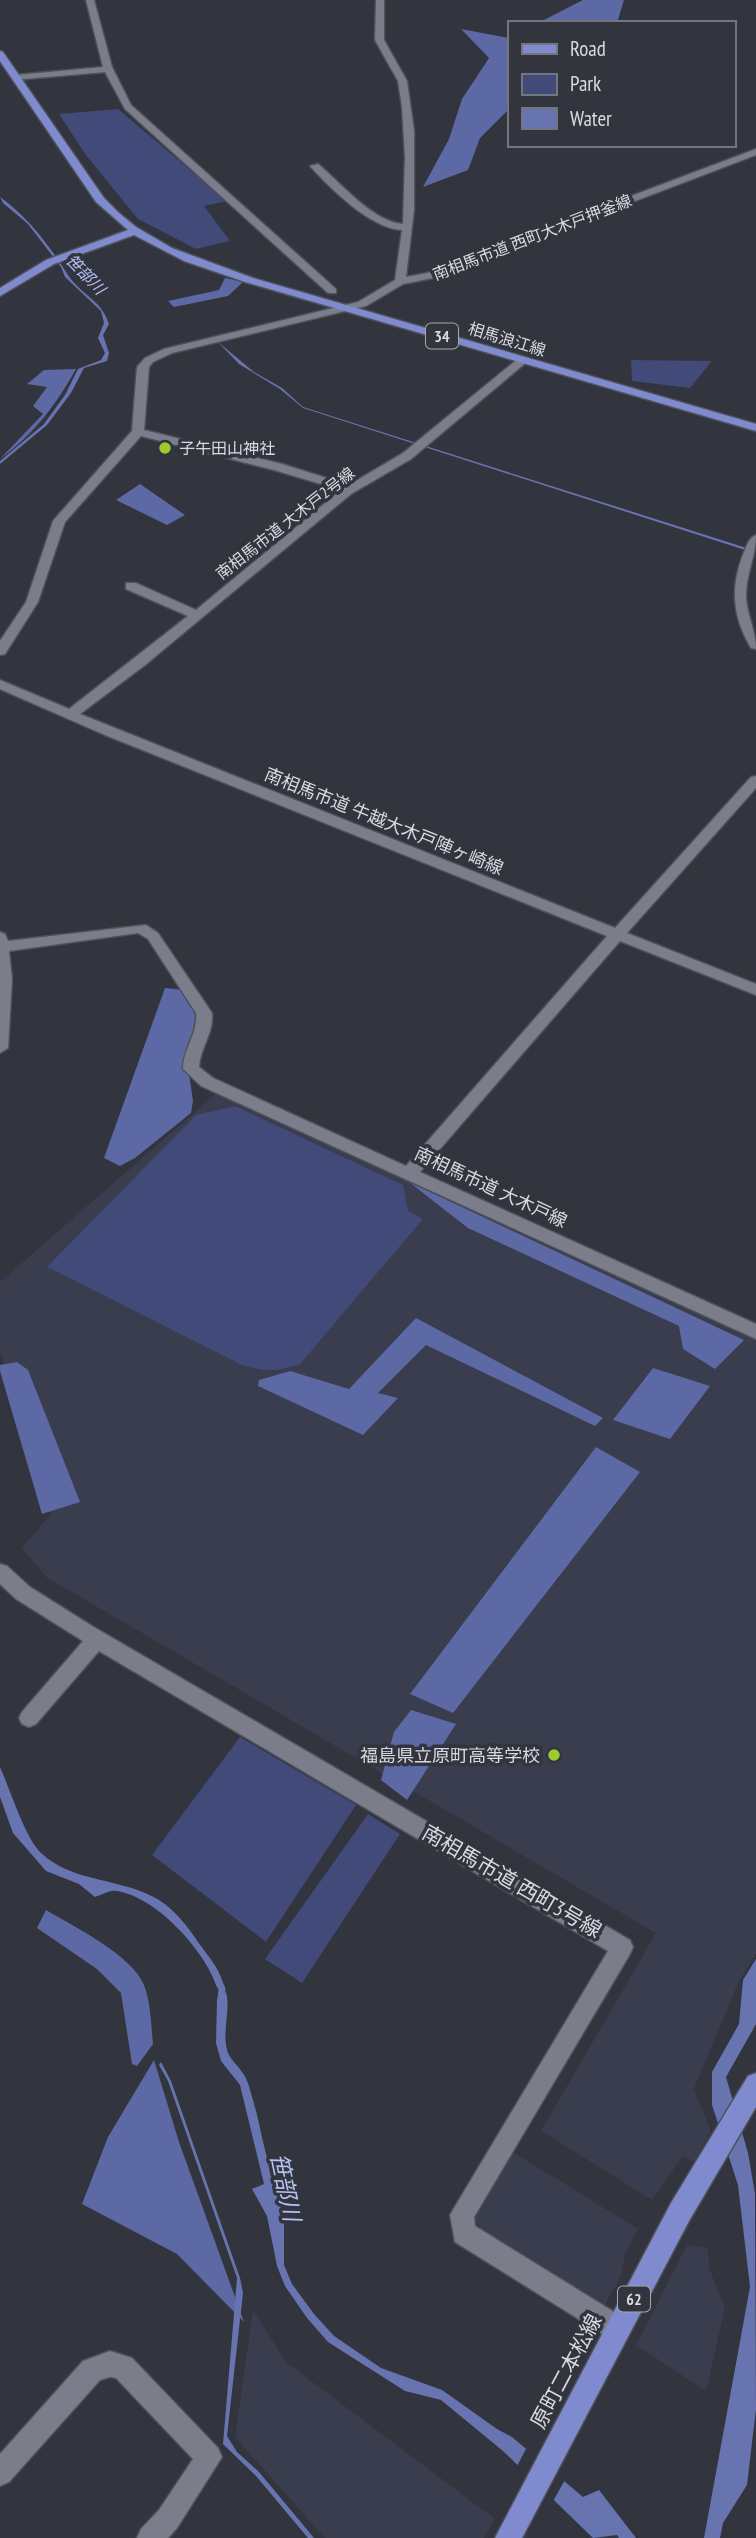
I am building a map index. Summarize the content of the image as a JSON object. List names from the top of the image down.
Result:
{
  "streets": {
    "main road": [
      "34",
      "相馬浪江線",
      "62",
      "原町二本松線"
    ],
    "street": [
      "南相馬市道 西町大木戸押釜線",
      "南相馬市道 大木戸2号線",
      "南相馬市道 牛越大木戸陣ヶ崎線",
      "南相馬市道 大木戸線",
      "南相馬市道 西町3号線"
    ]
  },
  "crossings": [
    ["南相馬市道 西町大木戸押釜線", "相馬浪江線"],
    ["34", "相馬浪江線"],
    ["相馬浪江線", "南相馬市道 大木戸2号線"],
    ["南相馬市道 大木戸2号線", "南相馬市道 牛越大木戸陣ヶ崎線"],
    ["南相馬市道 西町3号線", "原町二本松線"]
  ],
  "water": ["笹部川"],
  "places": ["子午田山神社", "福島県立原町高等学校"],
  "legend": ["Road", "Park", "Water"]
}
